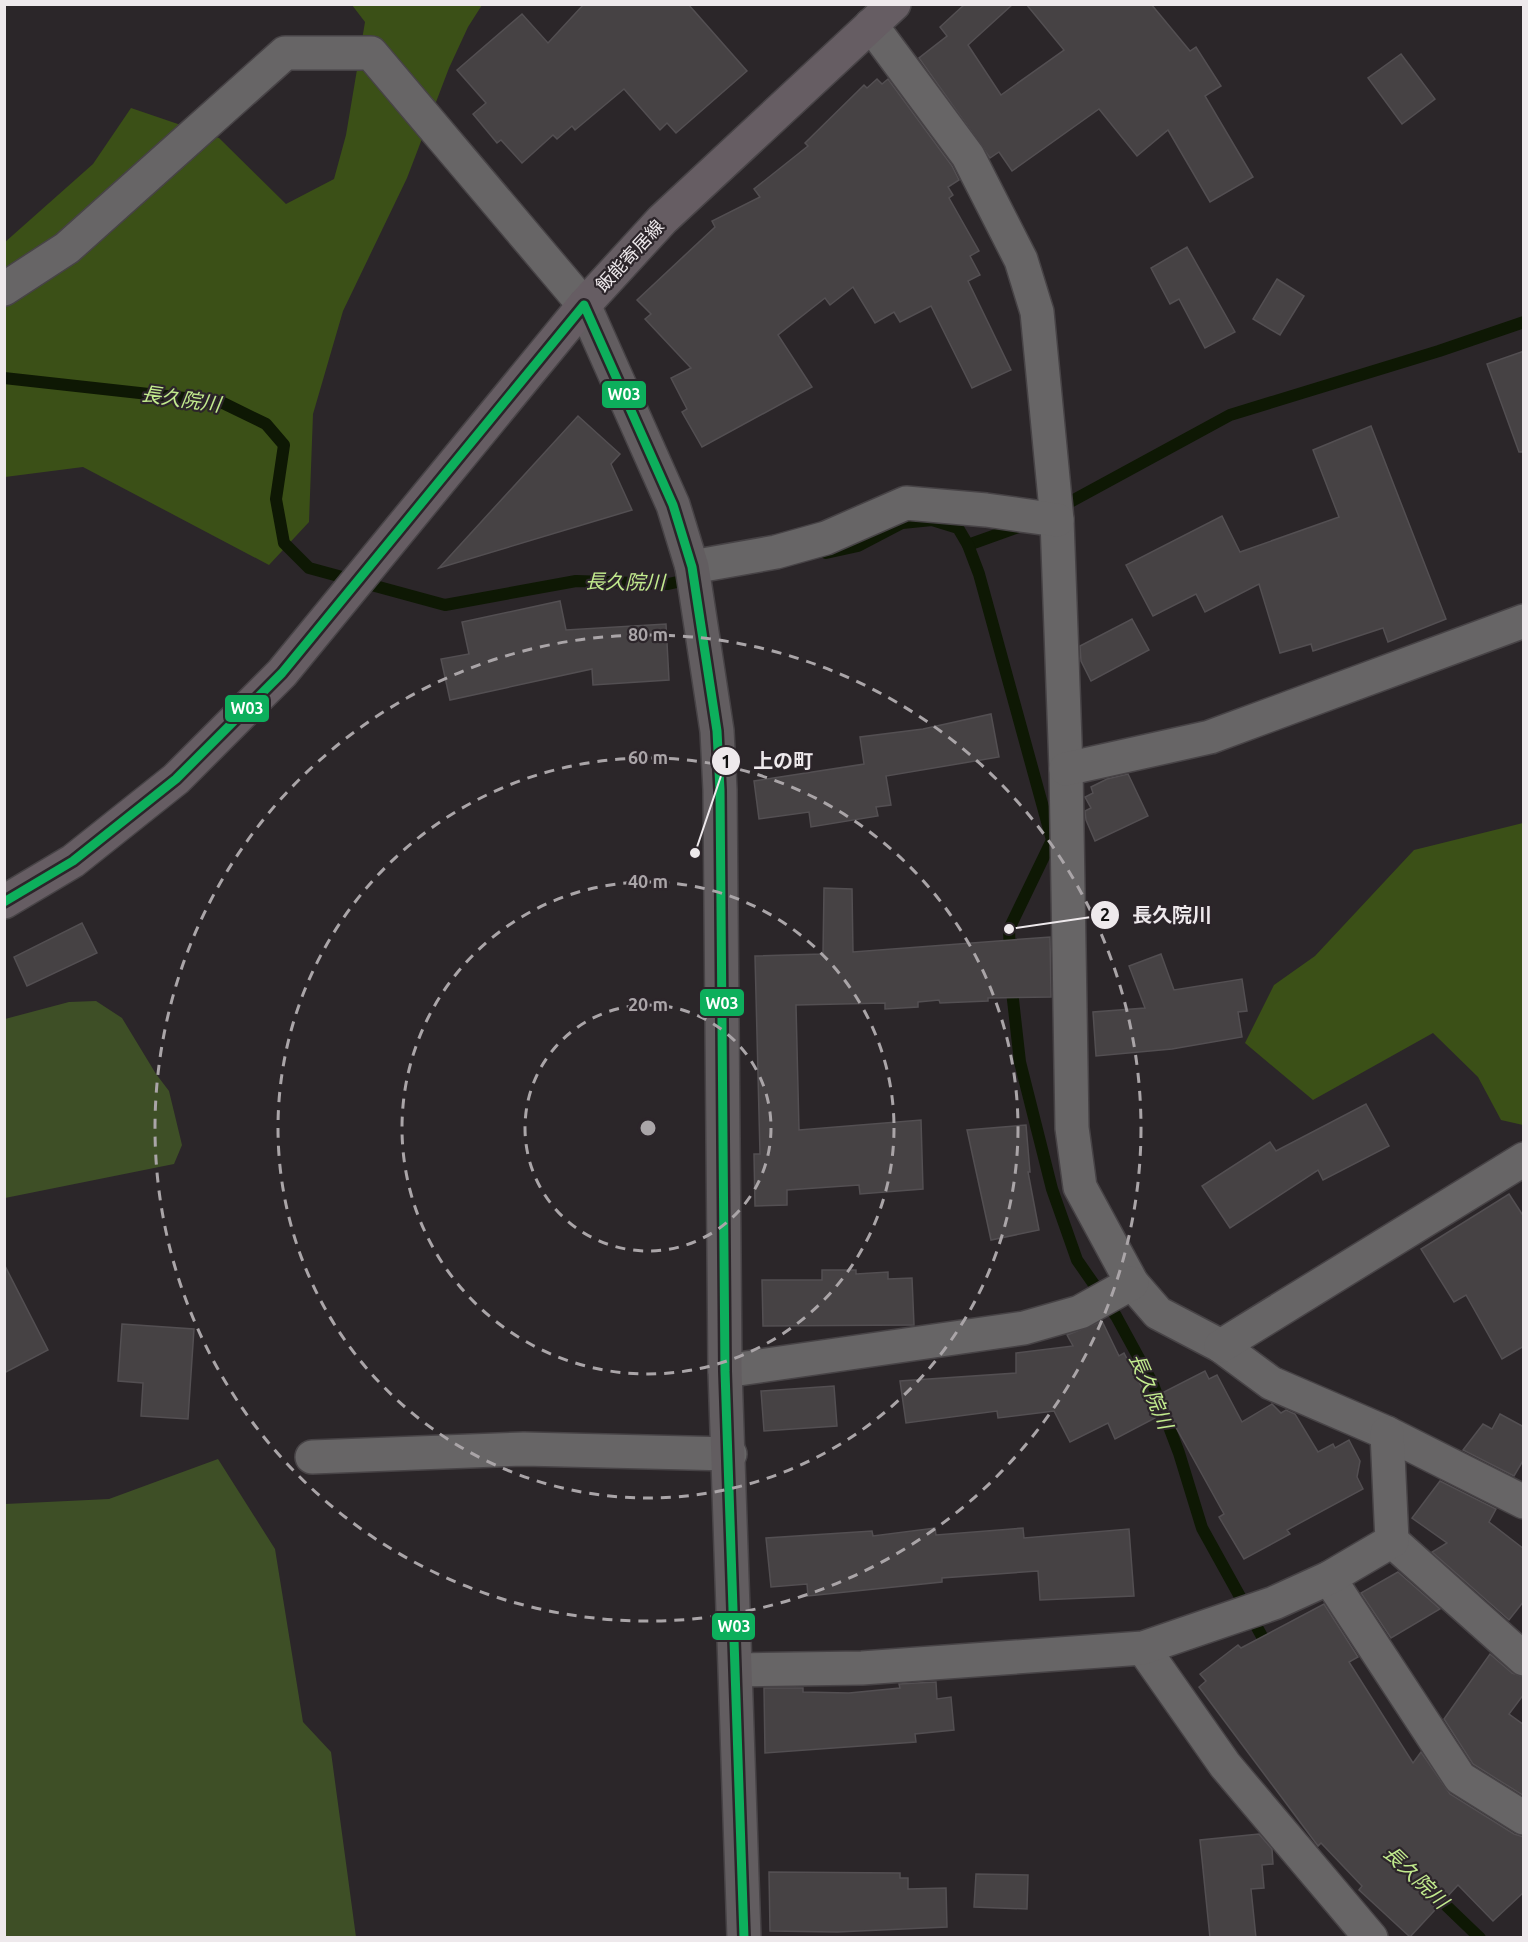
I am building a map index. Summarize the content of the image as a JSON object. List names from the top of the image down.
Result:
{
  "streets": {
    "main road": ["飯能寄居線"]
  },
  "water": ["長久院川"],
  "places": ["上の町", "長久院川"],
  "lines": ["transit line W03"],
  "rings": [
    "80 m",
    "60 m",
    "40 m",
    "20 m"
  ]
}
